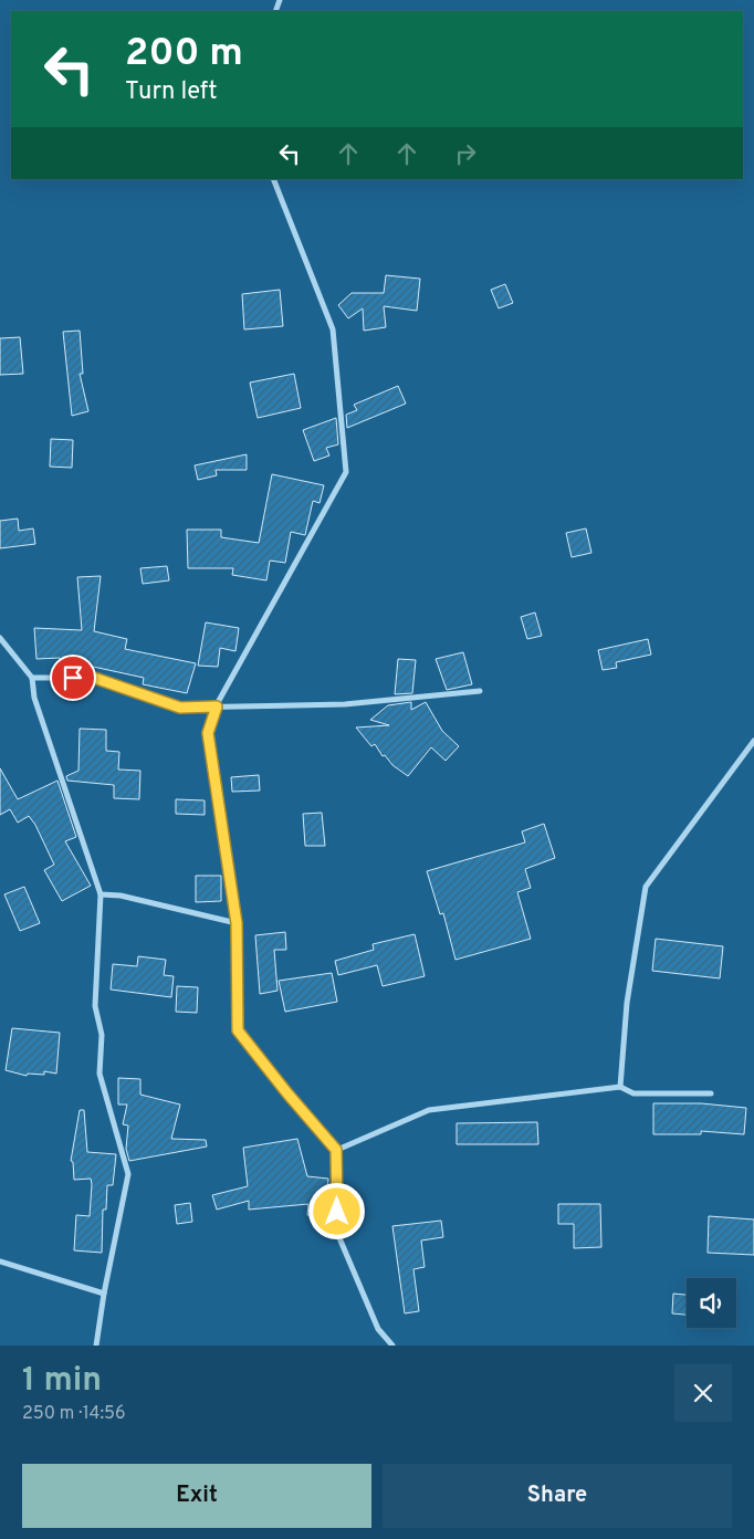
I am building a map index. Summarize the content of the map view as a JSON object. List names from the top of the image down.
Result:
{
  "page": {
    "turn": ["200 m", "Turn left"],
    "heading": ["1 min", "250 m · 14:56"],
    "buttons": ["Exit", "Share"]
  }
}
